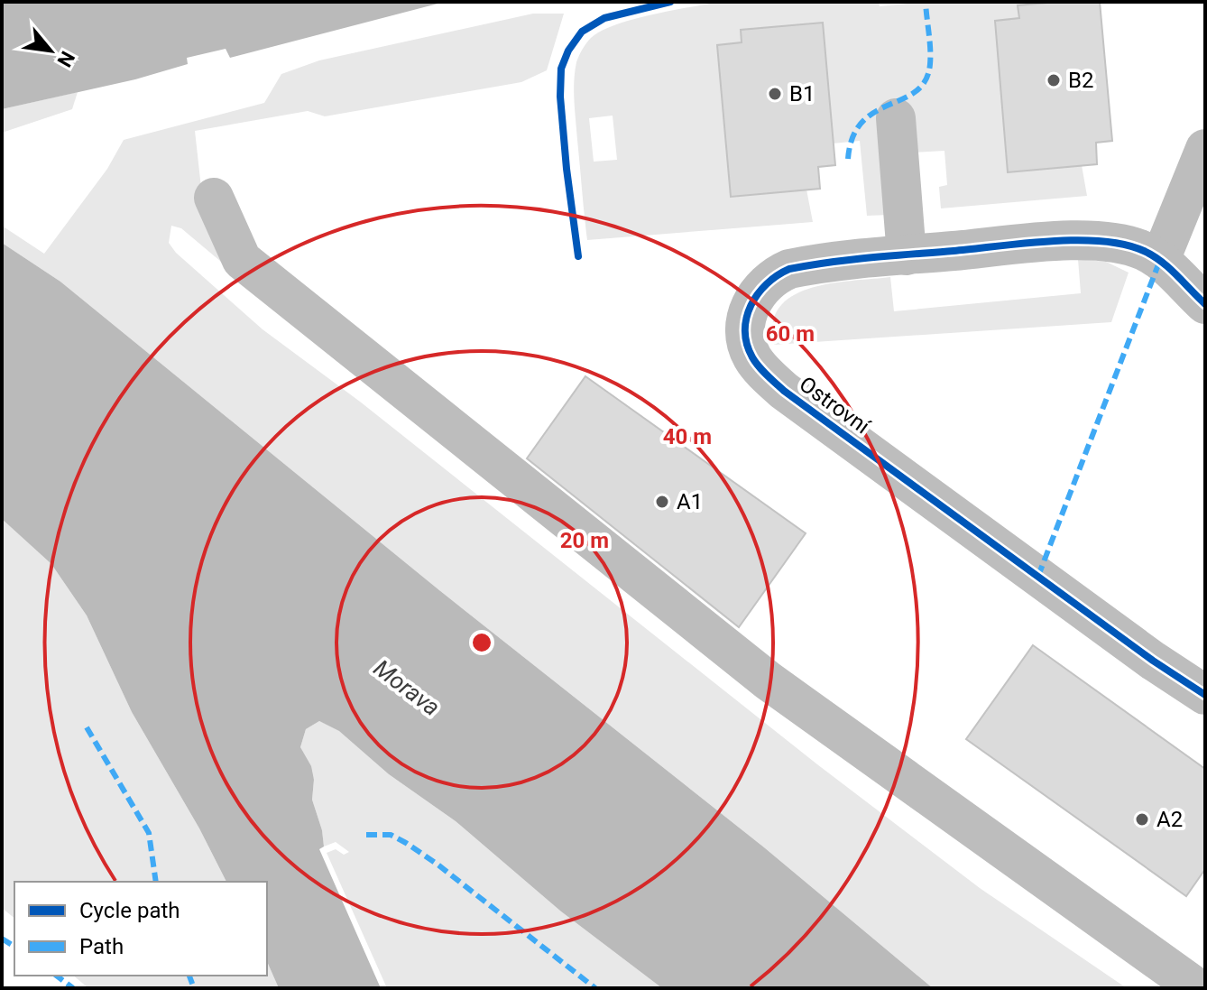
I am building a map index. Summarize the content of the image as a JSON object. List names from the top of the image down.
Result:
{
  "streets": {
    "street": ["Ostrovní"]
  },
  "water": ["Morava"],
  "places": [
    "B2",
    "B1",
    "A1",
    "A2"
  ],
  "legend": ["Cycle path", "Path"],
  "north": "bottom right",
  "rings": ["60 m", "40 m", "20 m"]
}
